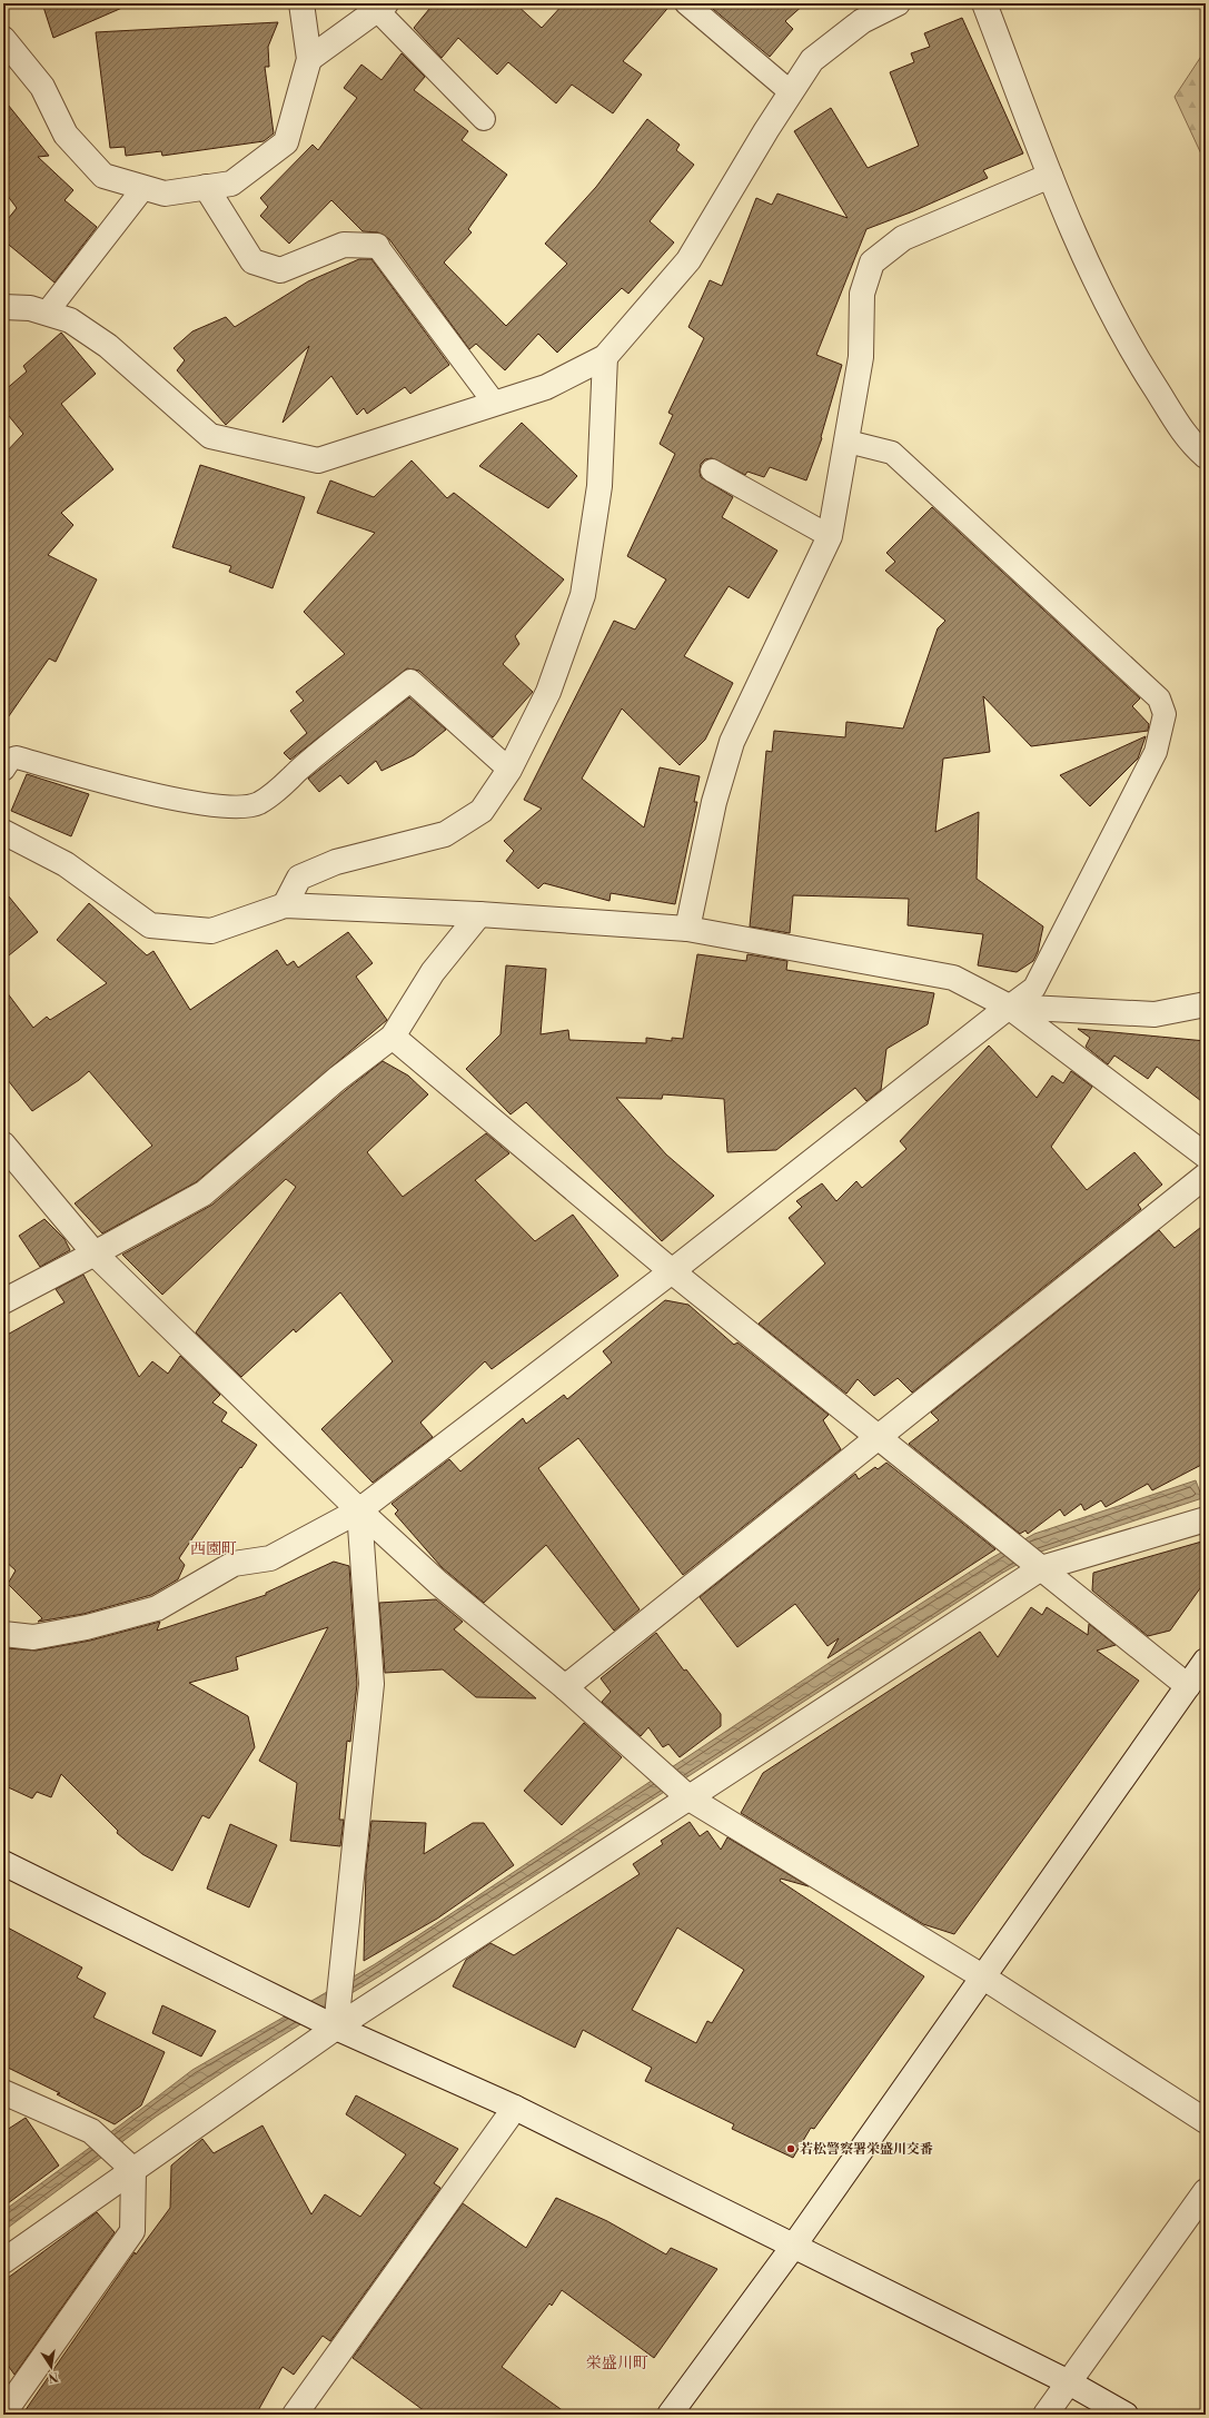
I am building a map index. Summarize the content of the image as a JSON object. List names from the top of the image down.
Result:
{
  "districts": ["西園町", "栄盛川町"],
  "places": ["若松警察署栄盛川交番"],
  "north": "bottom"
}
